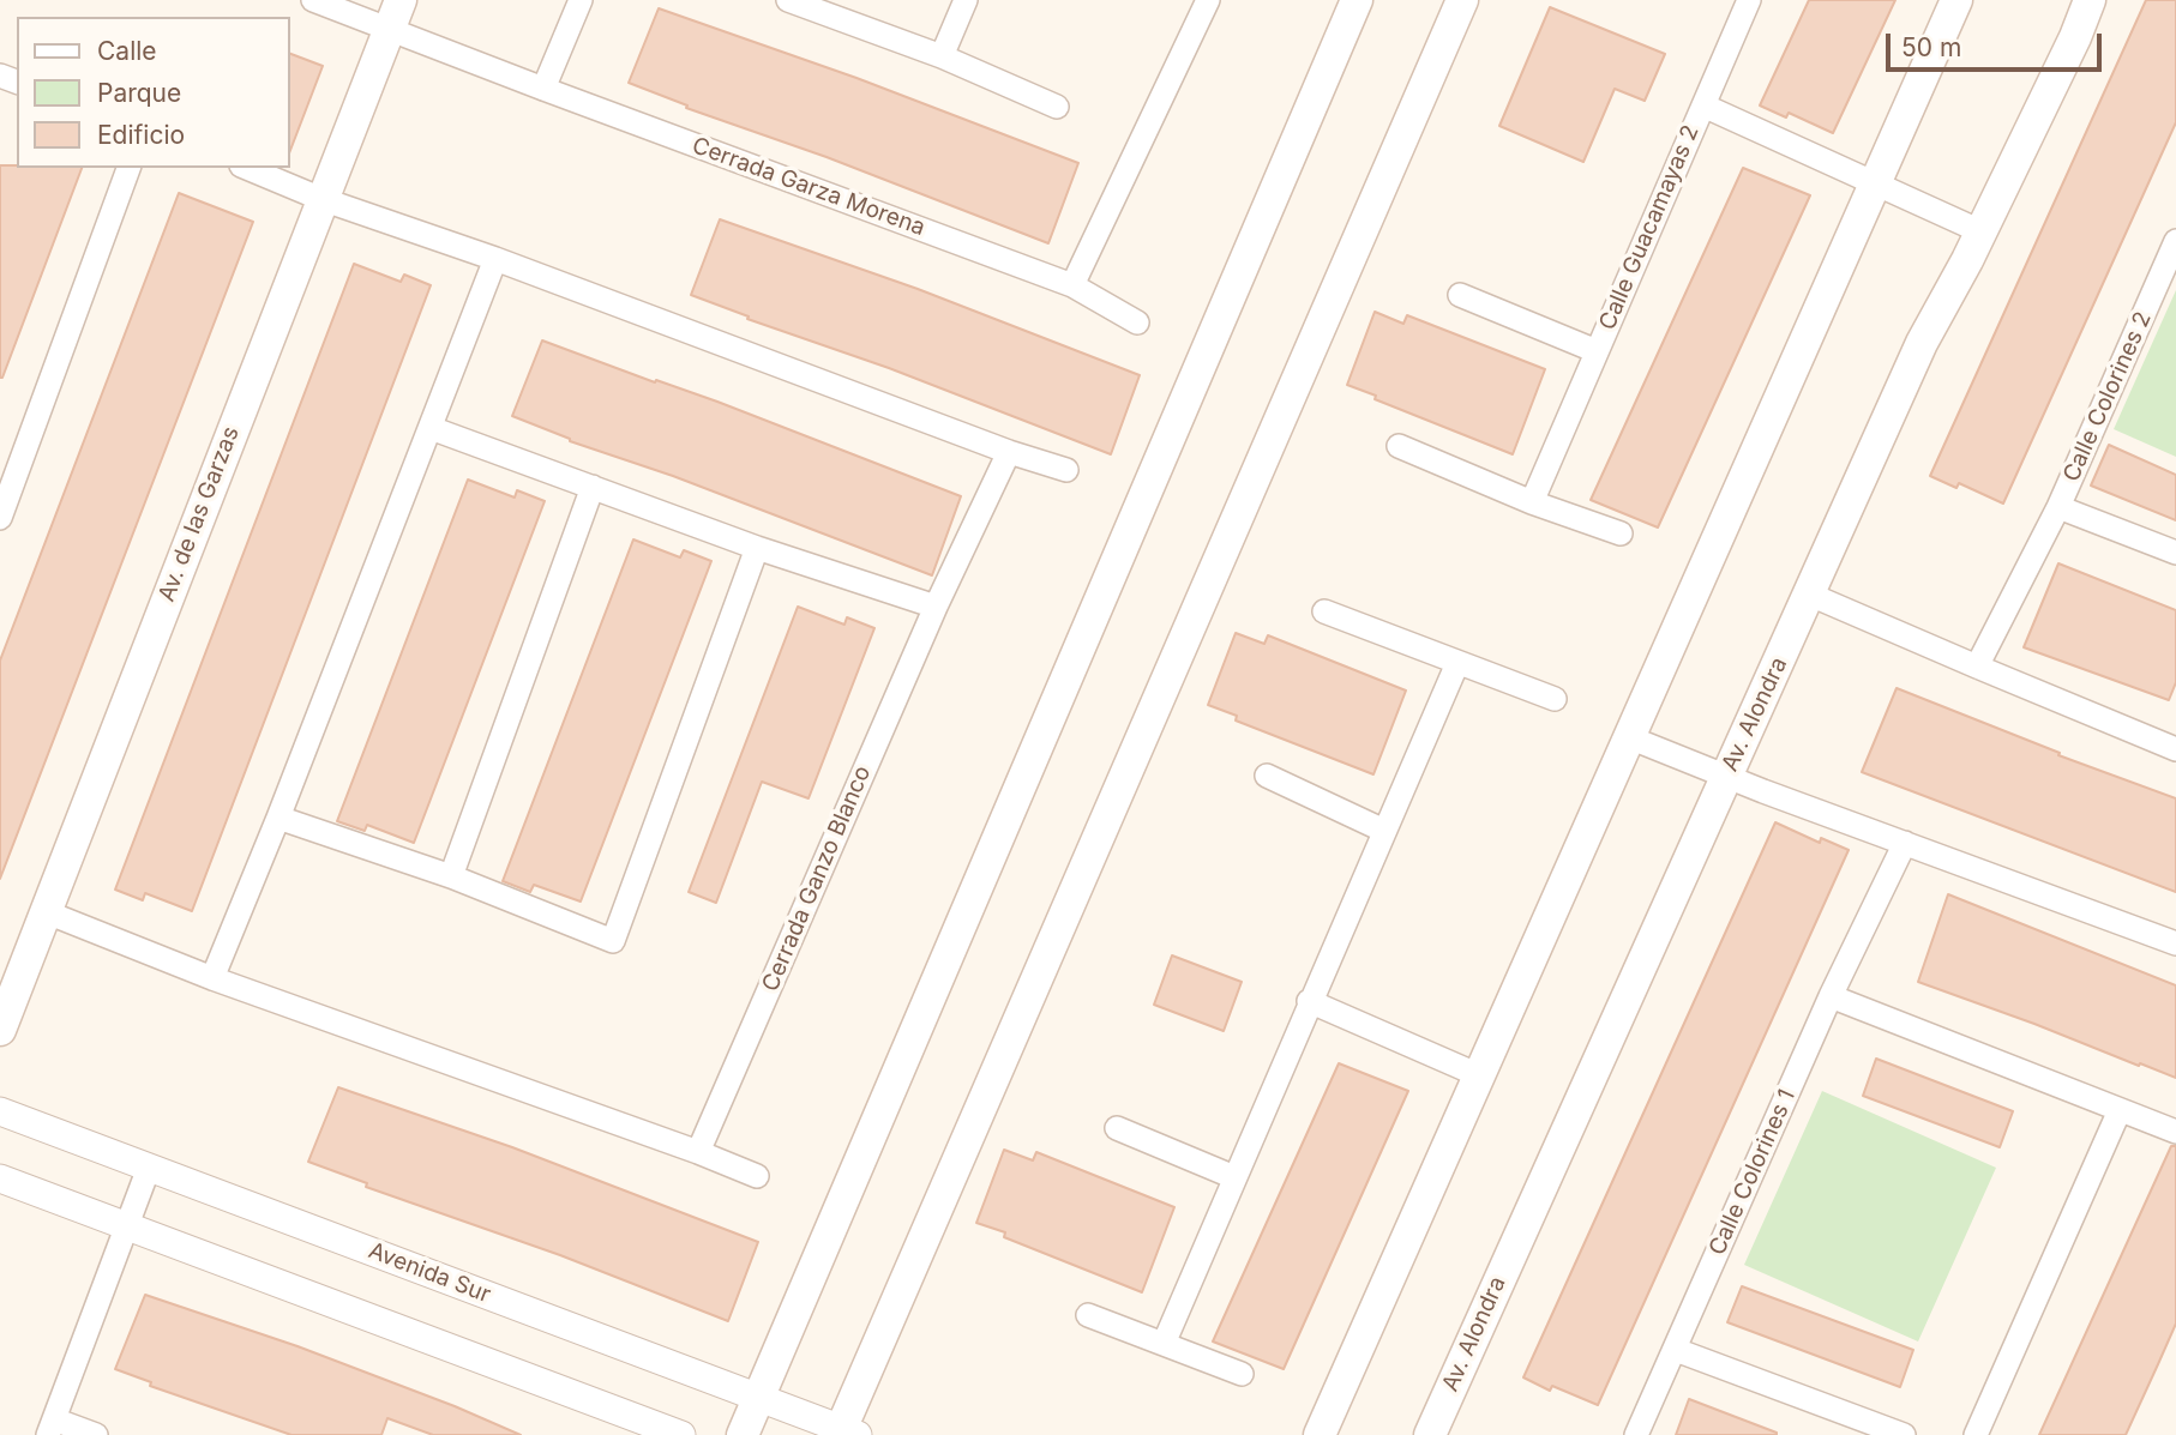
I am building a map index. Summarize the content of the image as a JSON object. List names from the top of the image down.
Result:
{
  "streets": {
    "main road": ["Av. de las Garzas", "Av. Alondra"],
    "street": [
      "Cerrada Garza Morena",
      "Calle Guacamayas 2",
      "Calle Colorines 2",
      "Cerrada Ganzo Blanco",
      "Calle Colorines 1",
      "Avenida Sur"
    ]
  },
  "crossings": [
    ["Cerrada Garza Morena", "Av. de las Garzas"],
    ["Calle Guacamayas 2", "Av. Alondra"]
  ],
  "legend": ["Calle", "Parque", "Edificio"],
  "scale_bar": "50 m"
}
